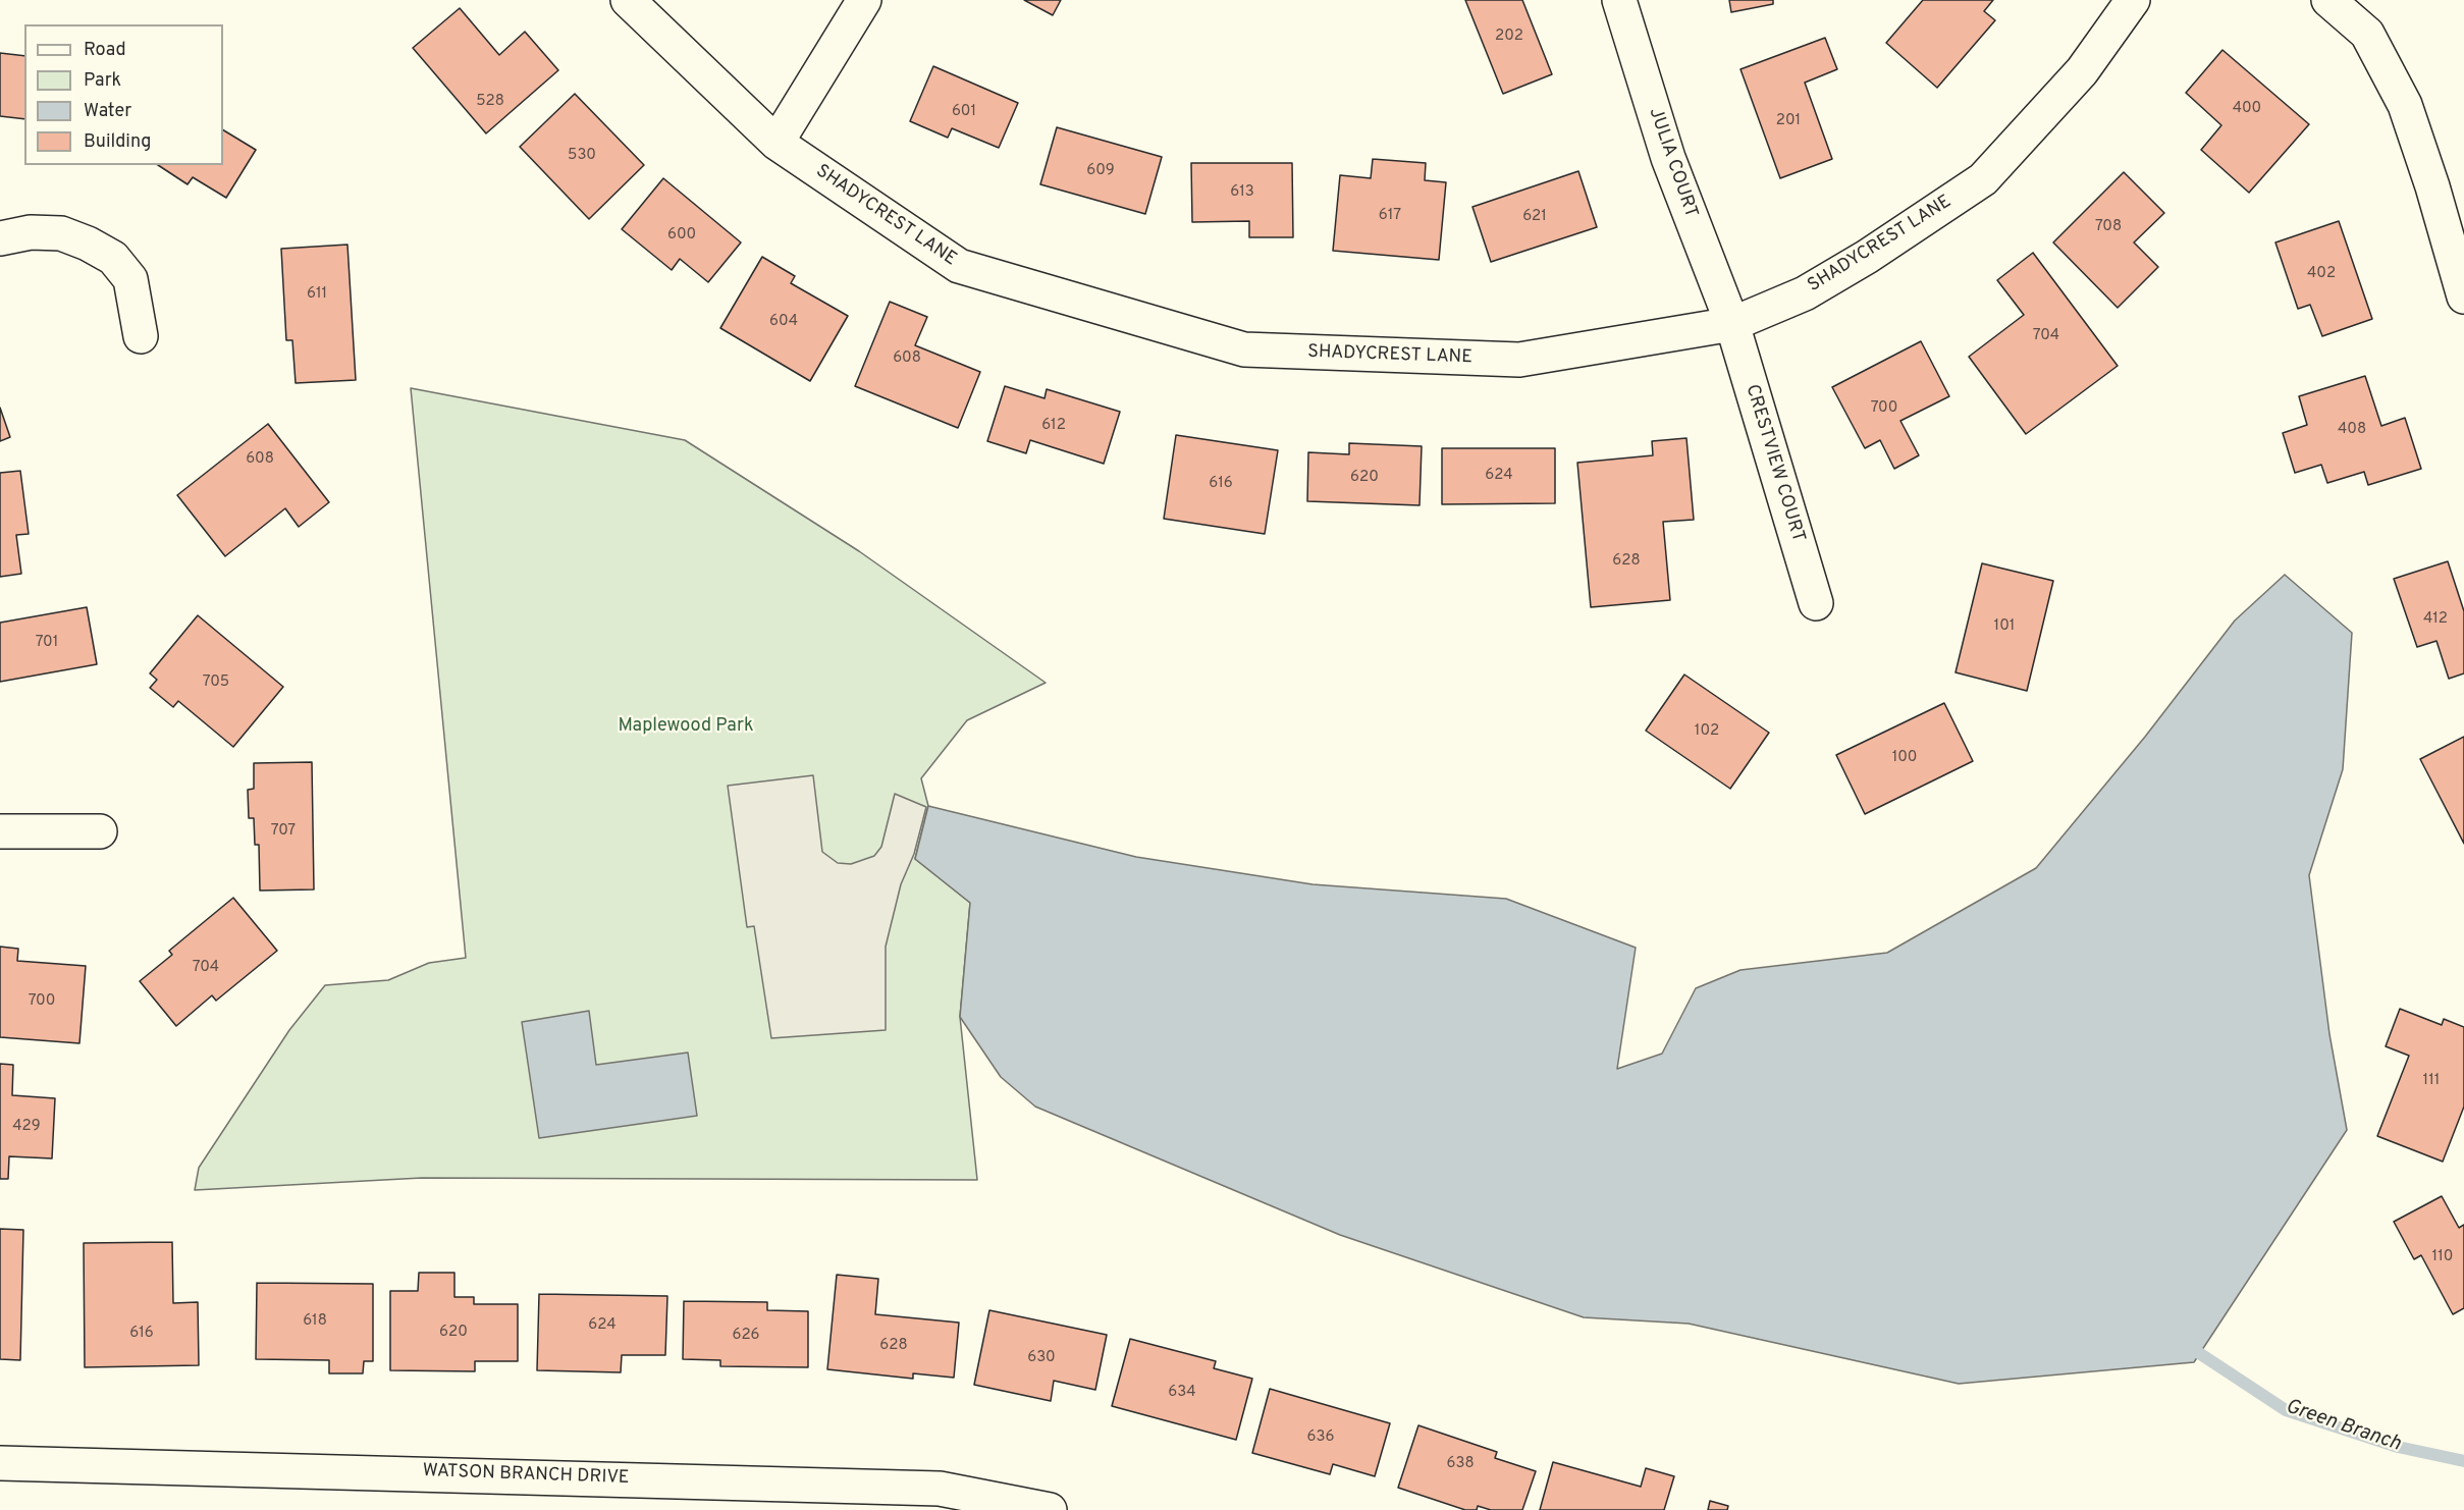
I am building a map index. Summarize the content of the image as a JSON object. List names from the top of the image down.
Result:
{
  "streets": {
    "street": [
      "JULIA COURT",
      "SHADYCREST LANE",
      "CRESTVIEW COURT",
      "WATSON BRANCH DRIVE"
    ]
  },
  "crossings": [
    ["JULIA COURT", "SHADYCREST LANE"],
    ["JULIA COURT", "CRESTVIEW COURT"],
    ["SHADYCREST LANE", "CRESTVIEW COURT"]
  ],
  "water": ["Green Branch"],
  "parks": ["Maplewood Park"],
  "house_numbers": [
    "202",
    "528",
    "400",
    "601",
    "201",
    "530",
    "609",
    "613",
    "617",
    "621",
    "708",
    "600",
    "402",
    "611",
    "604",
    "704",
    "608",
    "700",
    "612",
    "408",
    "608",
    "624",
    "620",
    "616",
    "628",
    "412",
    "101",
    "701",
    "705",
    "102",
    "100",
    "707",
    "704",
    "700",
    "111",
    "429",
    "110",
    "618",
    "624",
    "620",
    "616",
    "626",
    "628",
    "630",
    "634",
    "636",
    "638"
  ],
  "legend": [
    "Road",
    "Park",
    "Water",
    "Building"
  ]
}
